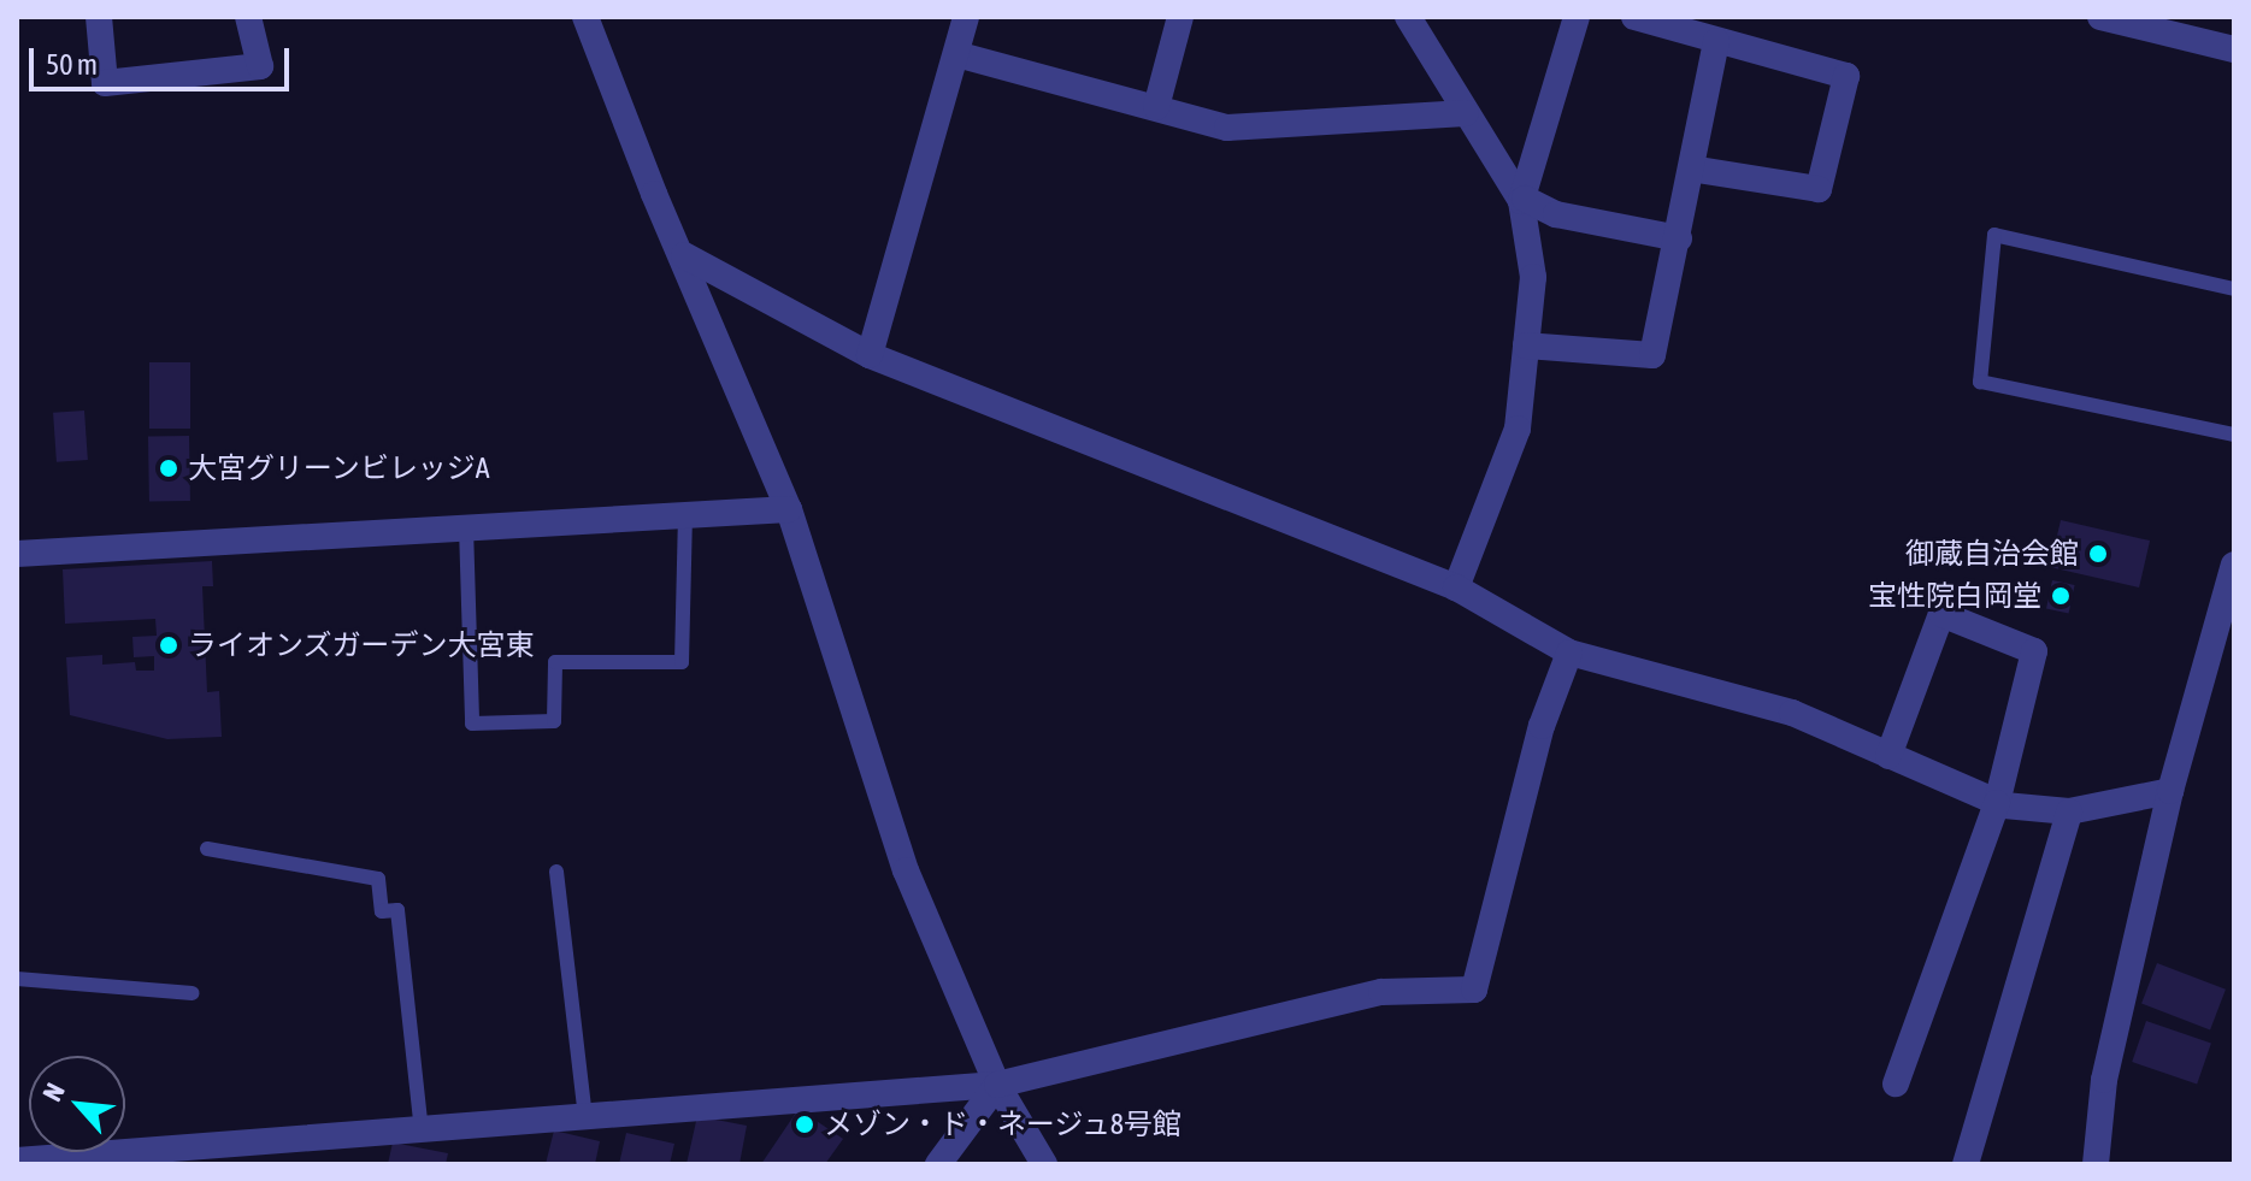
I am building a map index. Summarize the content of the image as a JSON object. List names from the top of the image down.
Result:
{
  "places": [
    "大宮グリーンビレッジA",
    "御蔵自治会館",
    "宝性院白岡堂",
    "ライオンズガーデン大宮東",
    "メゾン・ド・ネージュ8号館"
  ],
  "scale_bar": "50 m",
  "north": "top left"
}
